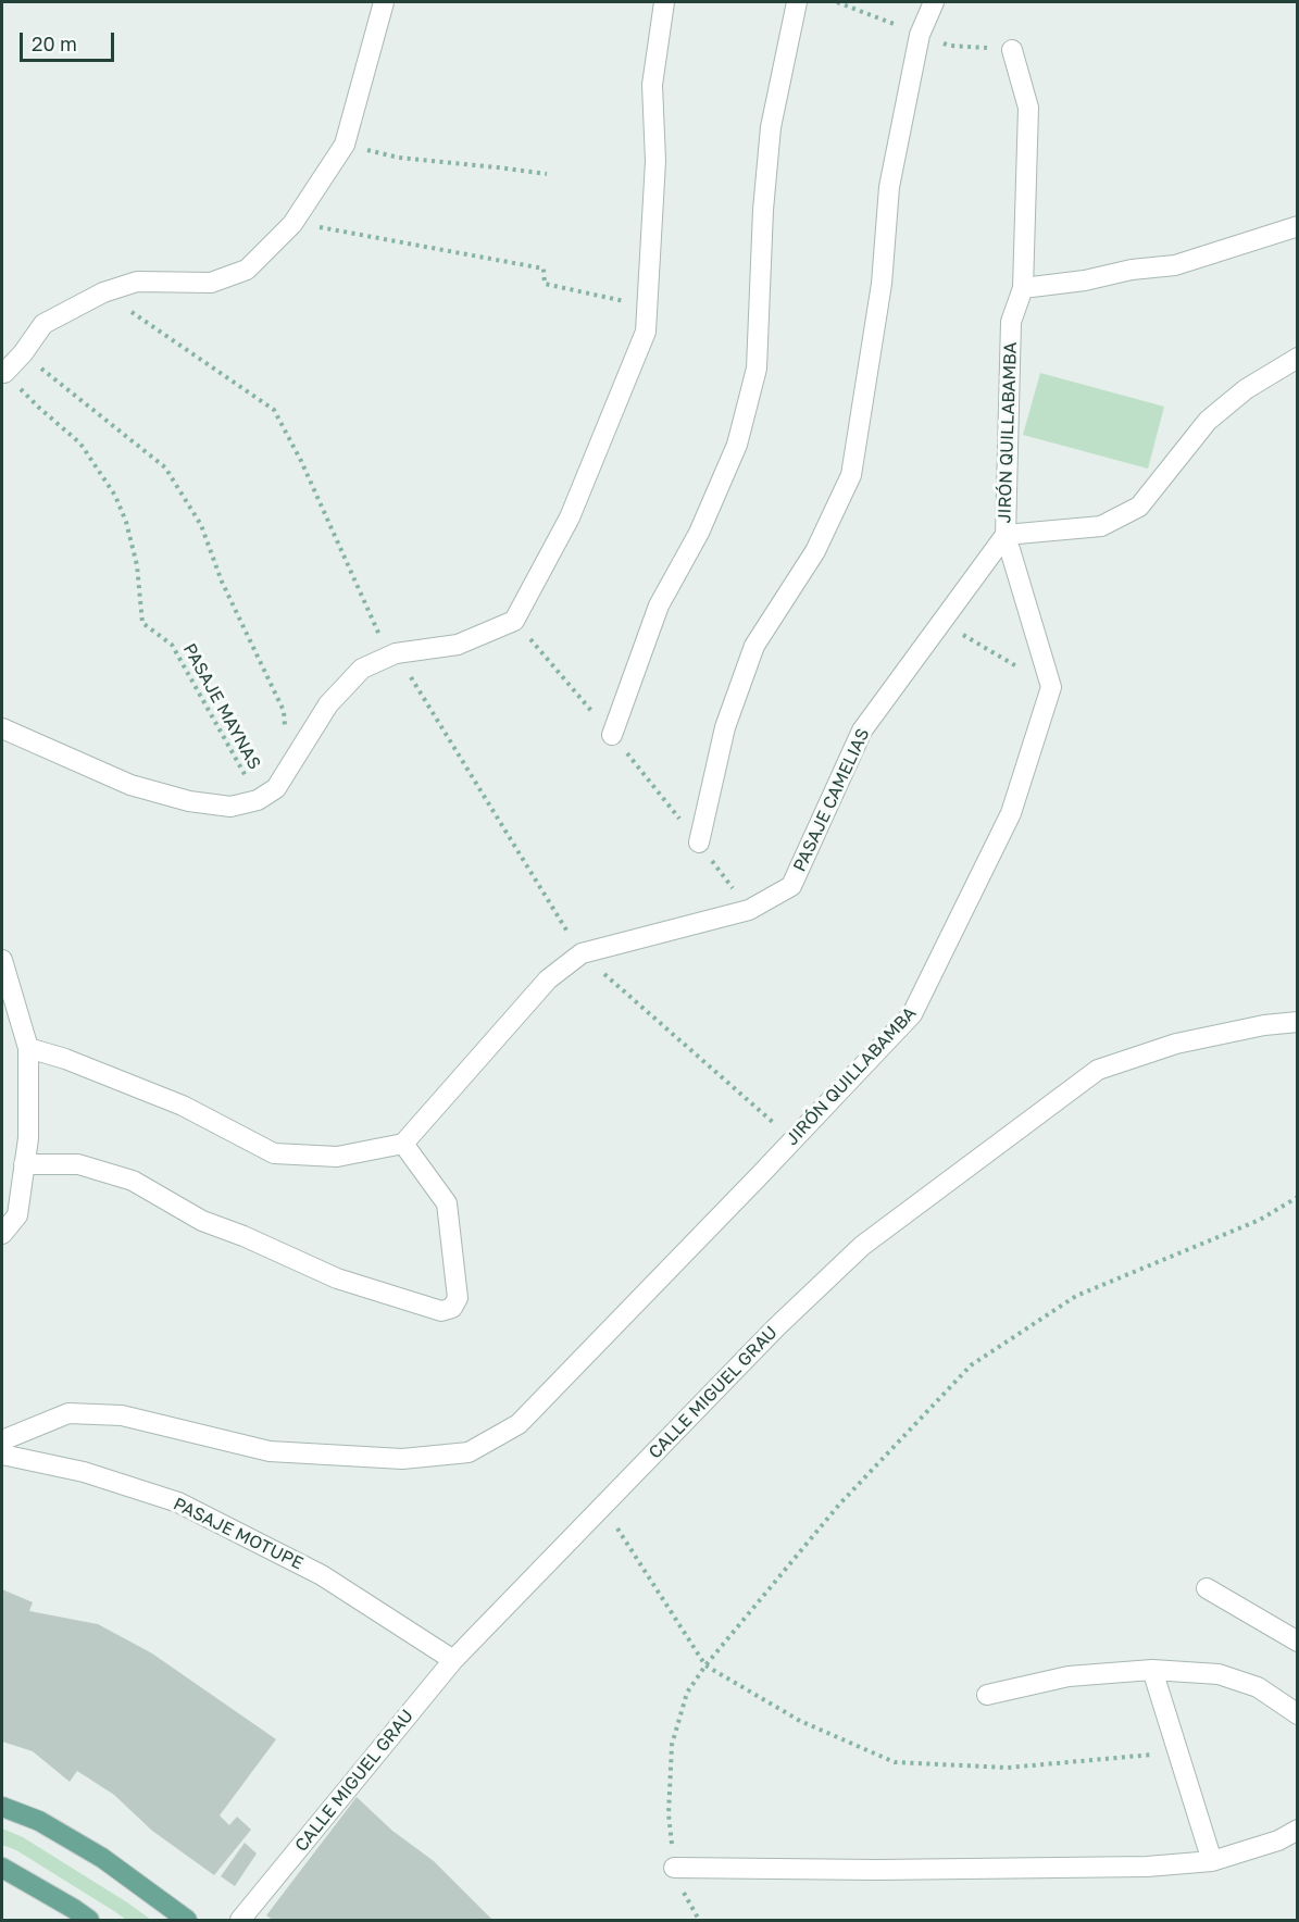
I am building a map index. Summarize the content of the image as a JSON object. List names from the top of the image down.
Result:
{
  "streets": {
    "street": [
      "JIRÓN QUILLABAMBA",
      "PASAJE CAMELIAS",
      "CALLE MIGUEL GRAU",
      "PASAJE MOTUPE"
    ],
    "path": ["PASAJE MAYNAS"]
  },
  "crossings": [
    ["JIRÓN QUILLABAMBA", "PASAJE CAMELIAS"],
    ["CALLE MIGUEL GRAU", "PASAJE MOTUPE"]
  ],
  "scale_bar": "20 m"
}
